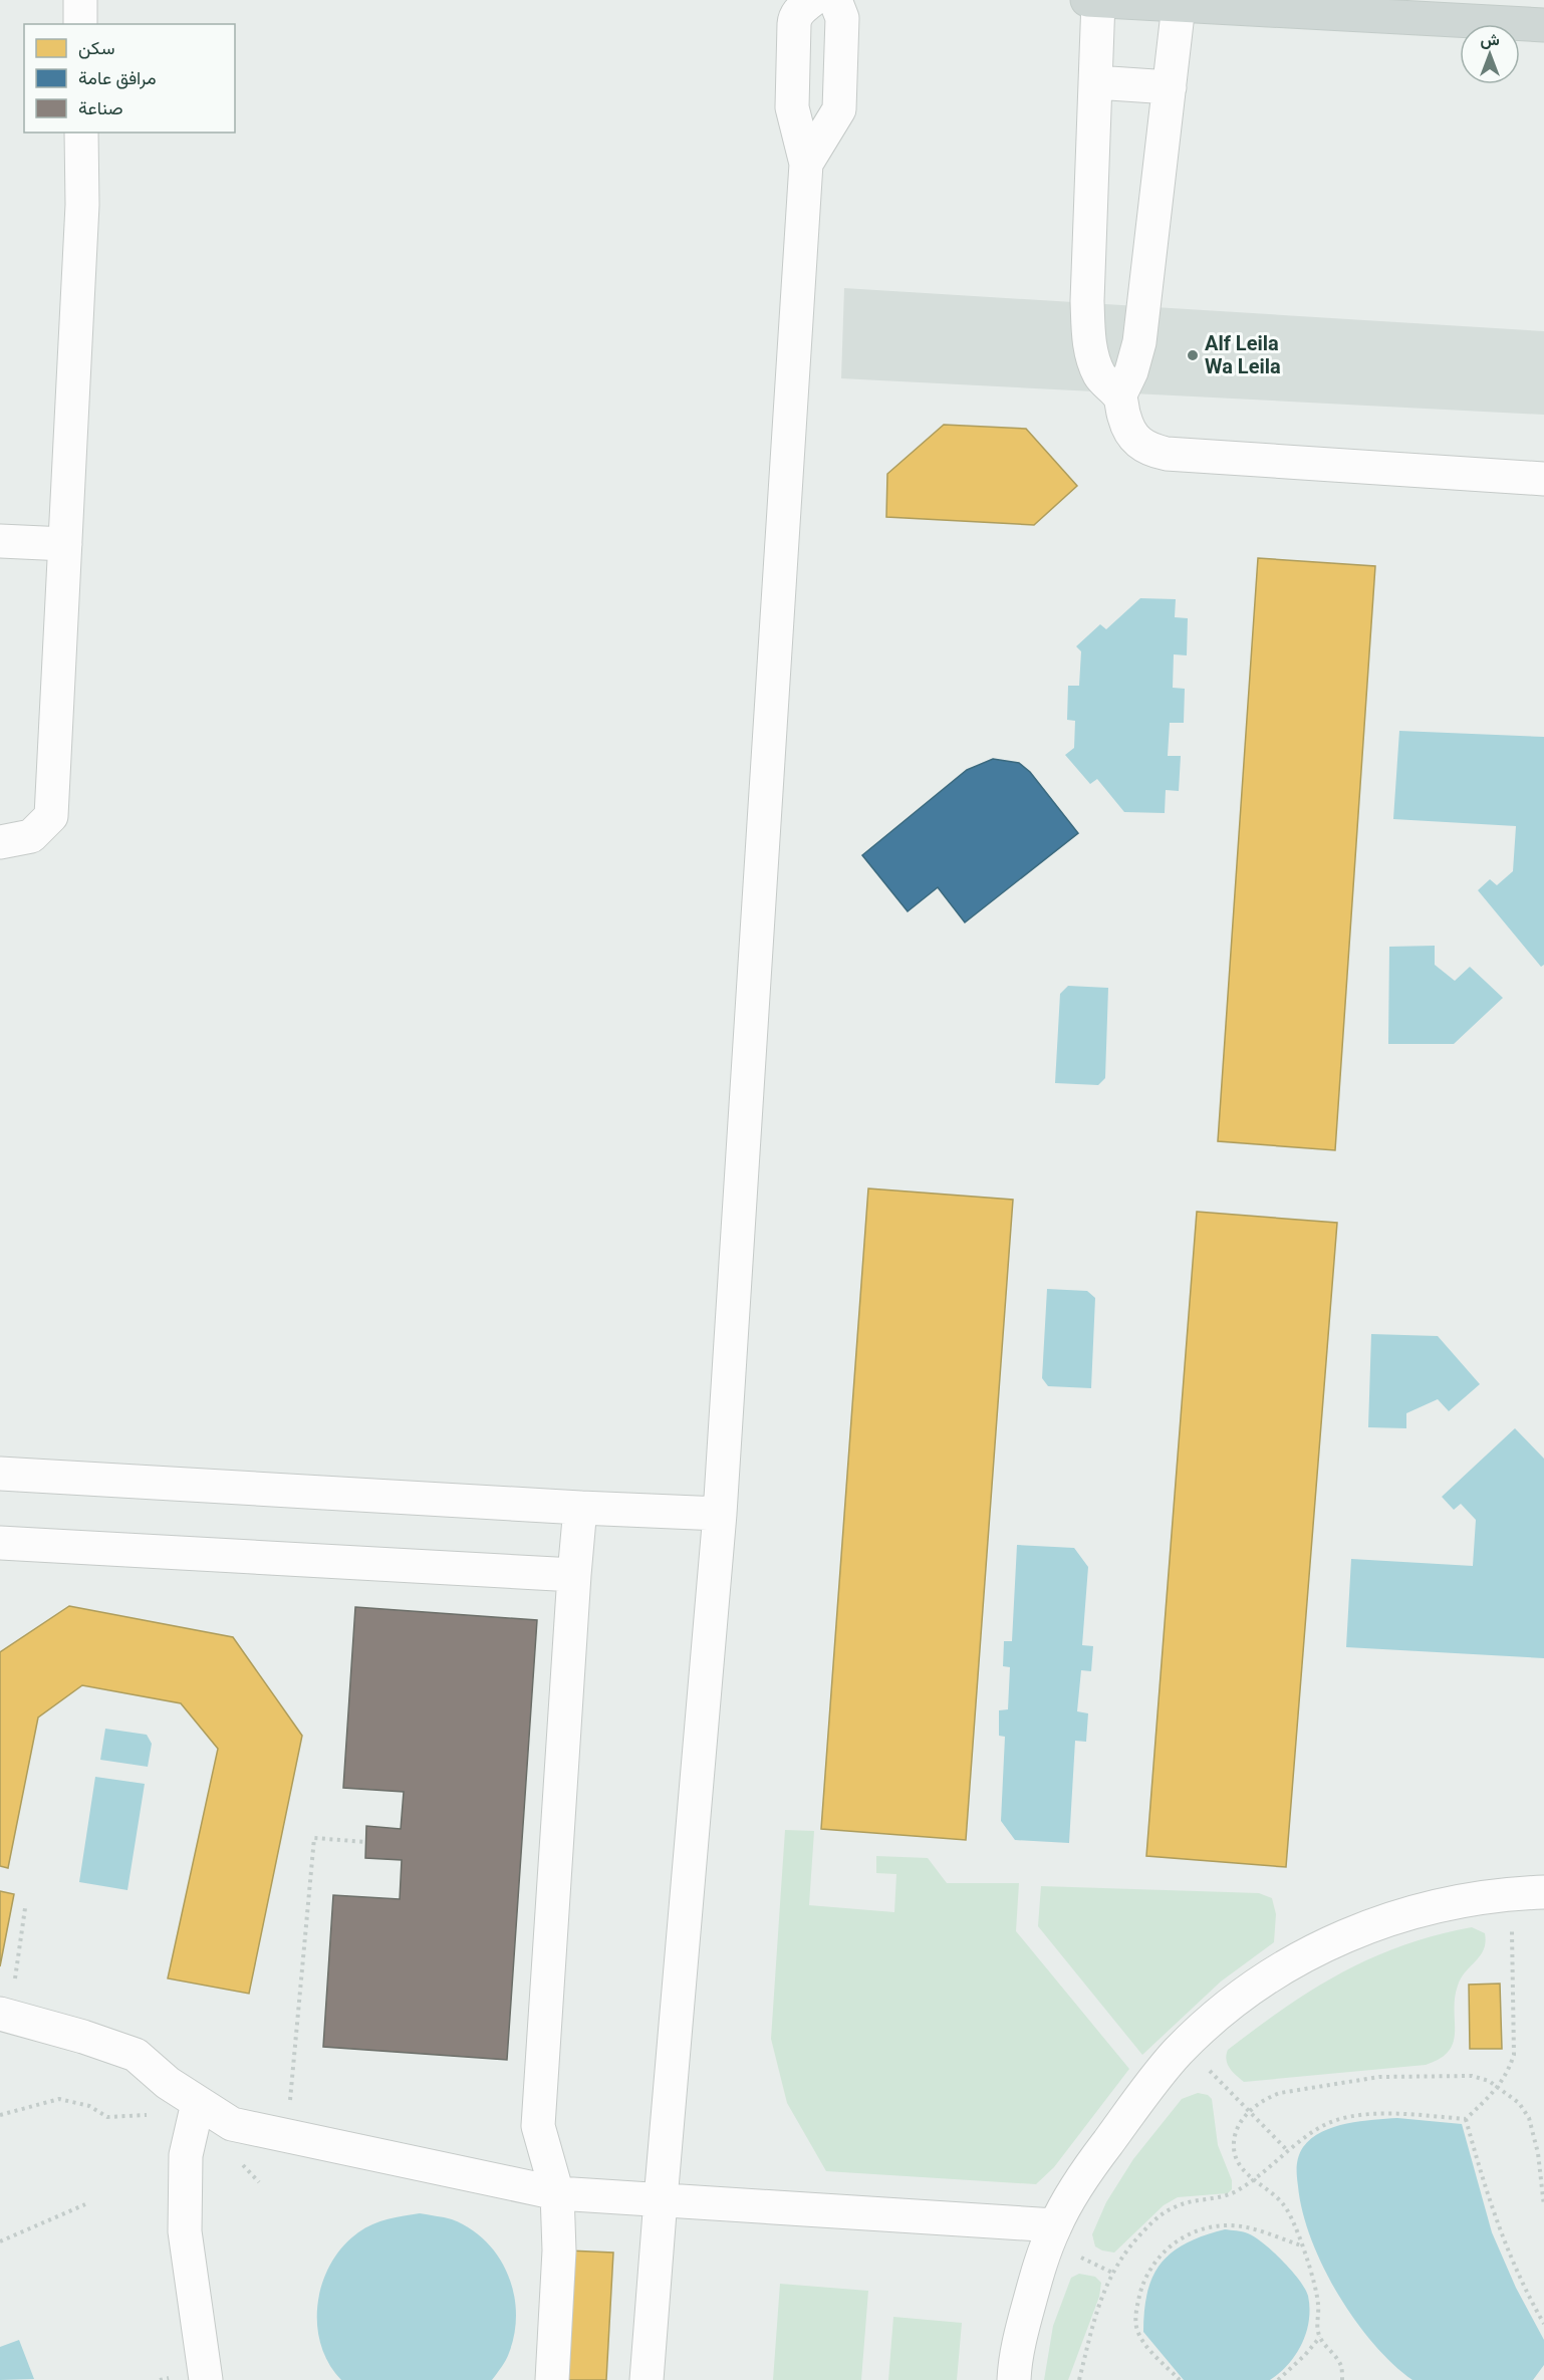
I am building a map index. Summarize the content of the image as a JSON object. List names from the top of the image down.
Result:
{
  "places": ["Alf Leila Wa Leila"],
  "legend": ["سكن", "مرافق عامة", "صناعة"],
  "north": "top"
}
